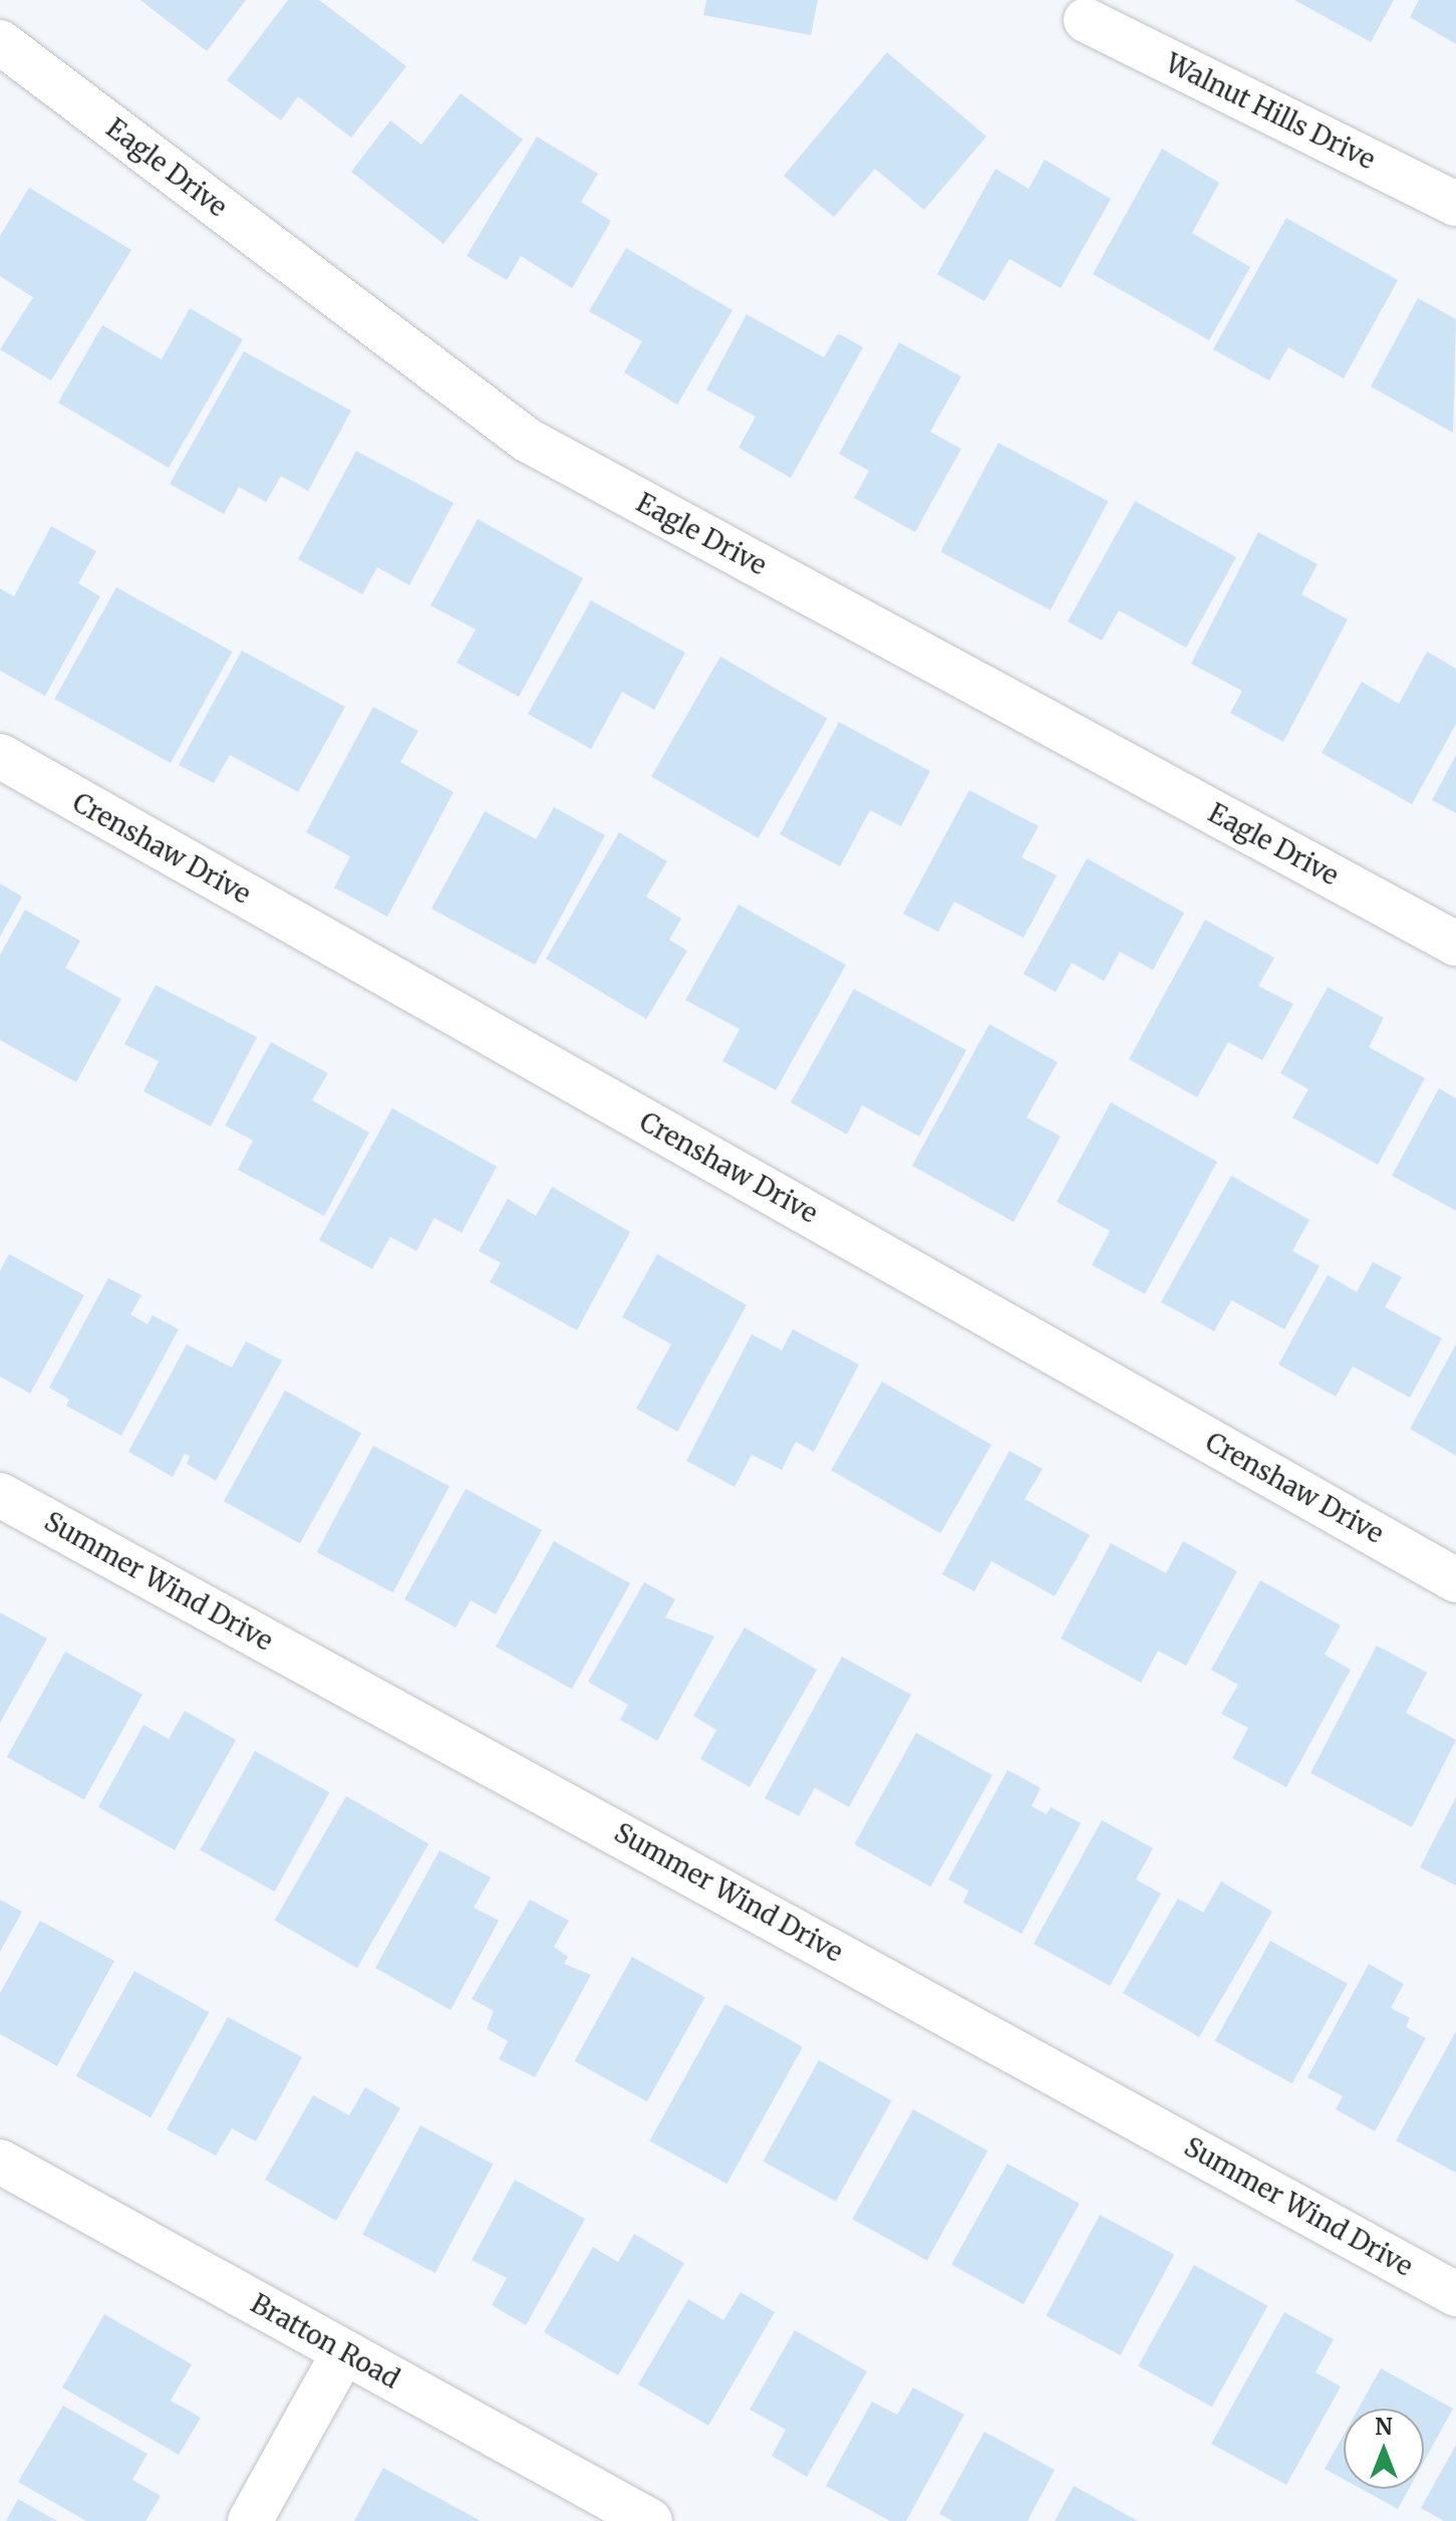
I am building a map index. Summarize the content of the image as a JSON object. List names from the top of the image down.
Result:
{
  "streets": {
    "street": [
      "Walnut Hills Drive",
      "Eagle Drive",
      "Crenshaw Drive",
      "Summer Wind Drive",
      "Bratton Road"
    ]
  },
  "north": "top"
}
